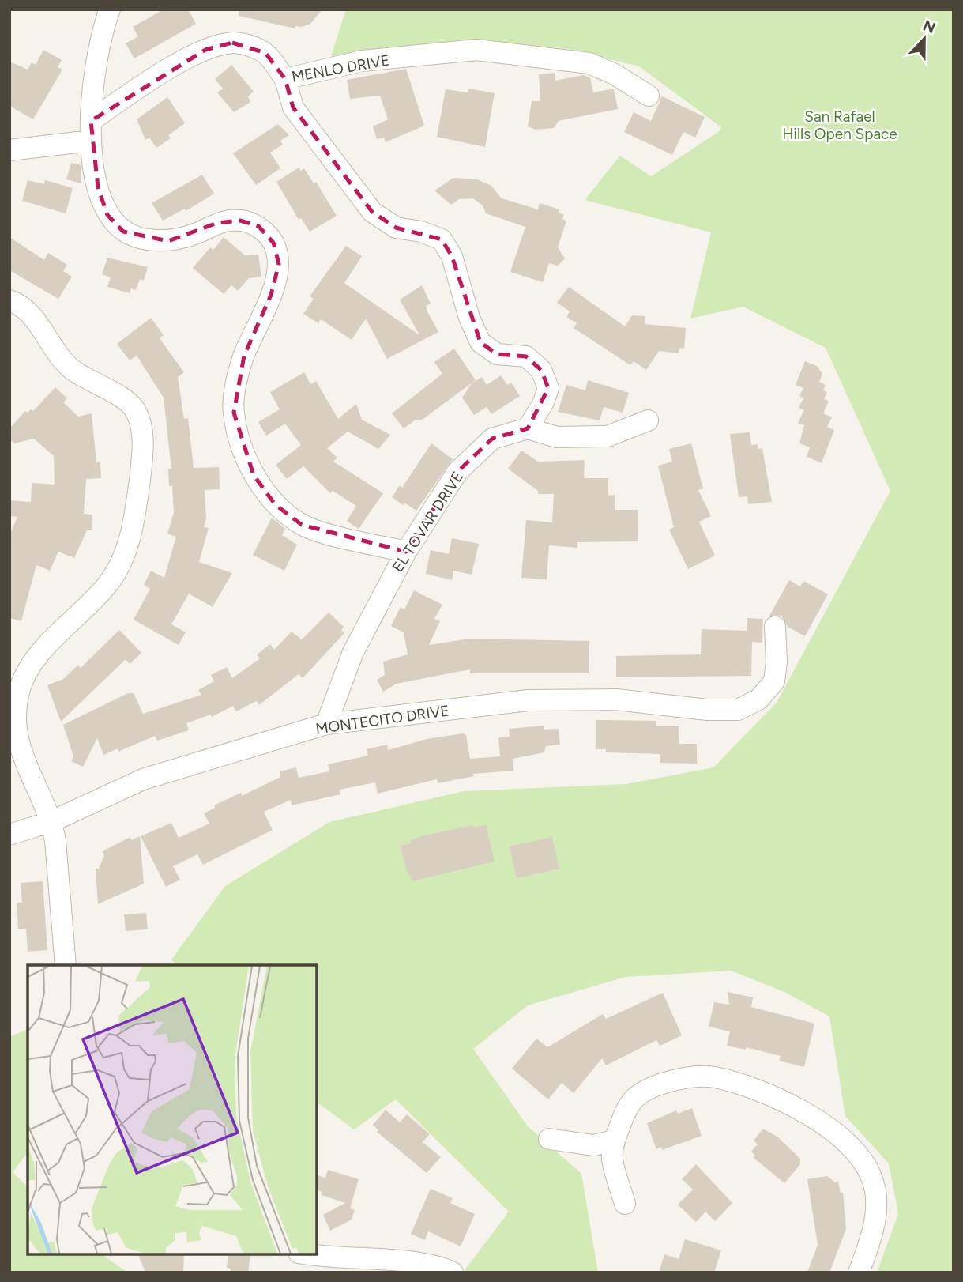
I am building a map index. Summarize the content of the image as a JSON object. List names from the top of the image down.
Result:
{
  "streets": {
    "street": ["MENLO DRIVE", "EL TOVAR DRIVE", "MONTECITO DRIVE"]
  },
  "crossings": [
    ["EL TOVAR DRIVE", "MONTECITO DRIVE"]
  ],
  "parks": ["San Rafael Hills Open Space"],
  "north": "top"
}
